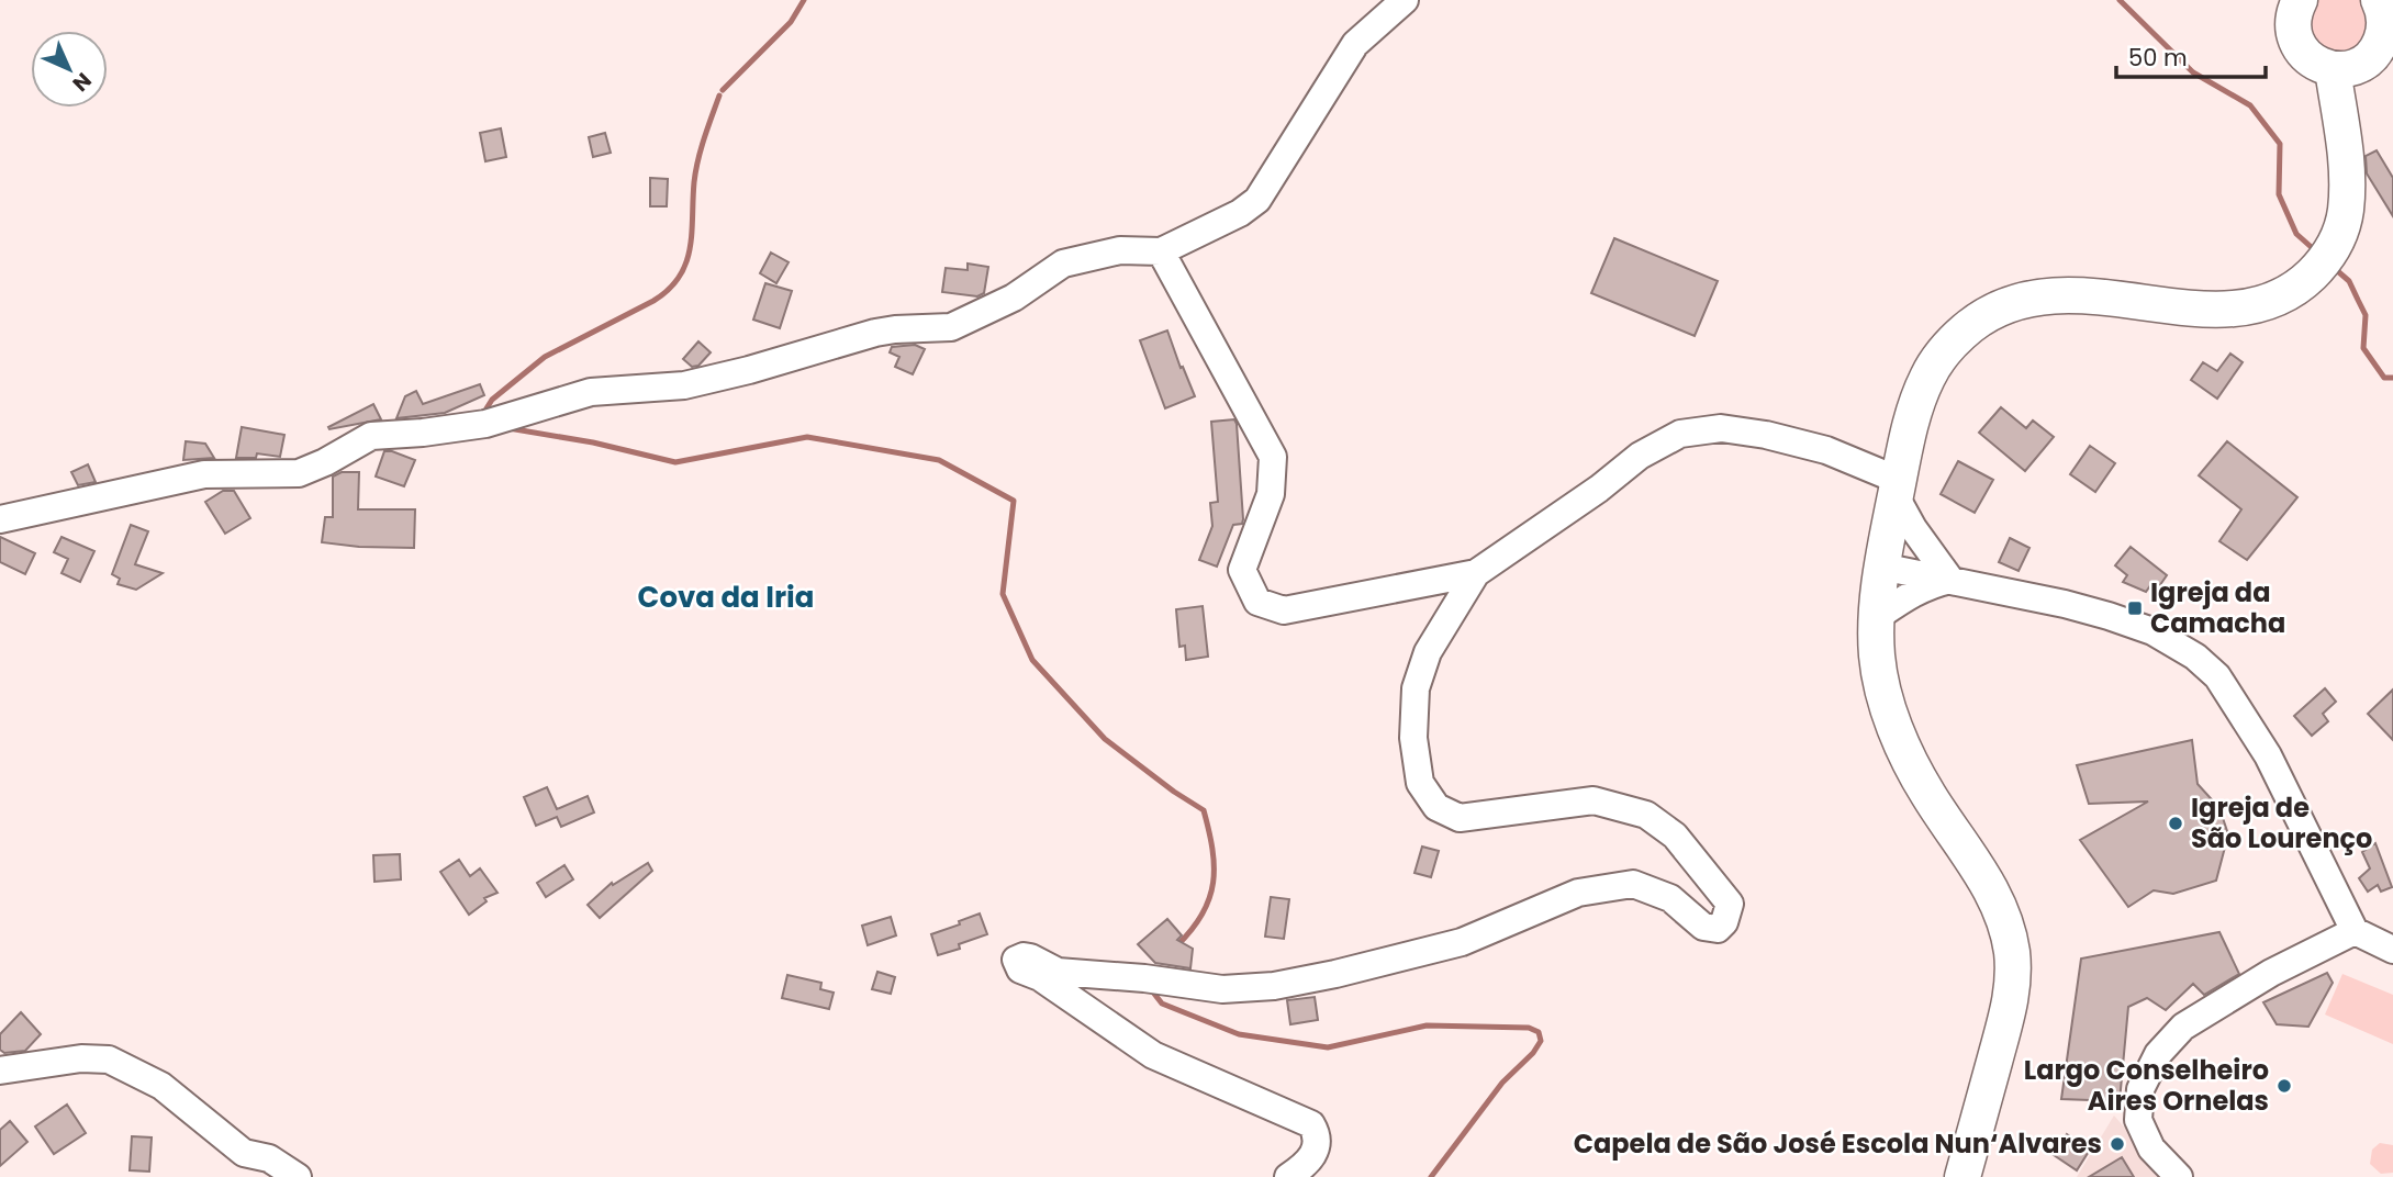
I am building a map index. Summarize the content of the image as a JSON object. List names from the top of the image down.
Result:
{
  "districts": ["Cova da Iria"],
  "places": {
    "transit": ["Igreja da Camacha"],
    "other": ["Igreja de São Lourenço", "Largo Conselheiro Aires Ornelas", "Capela de São José Escola Nun‘Alvares"]
  },
  "scale_bar": "50 m",
  "north": "bottom right"
}
